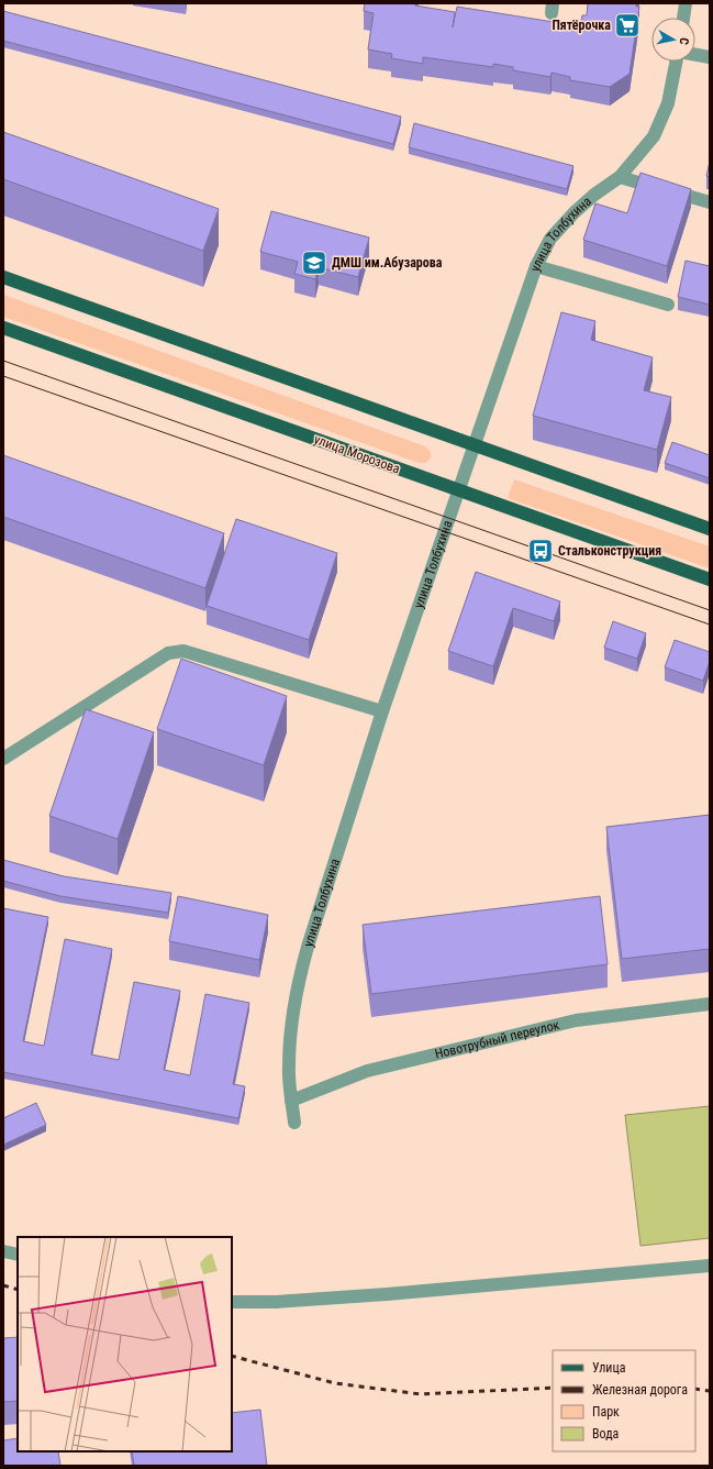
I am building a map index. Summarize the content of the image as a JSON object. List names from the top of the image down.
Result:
{
  "streets": {
    "main road": ["улица Морозова"],
    "street": ["улица Толбухина", "Новотрубный переулок"]
  },
  "crossings": [
    ["улица Толбухина", "улица Морозова"],
    ["улица Толбухина", "Новотрубный переулок"]
  ],
  "places": {
    "supermarket": ["Пятёрочка"],
    "school or university": ["ДМШ им.Абузарова"],
    "bus stop": ["Стальконструкция"]
  },
  "legend": [
    "Улица",
    "Железная дорога",
    "Парк",
    "Вода"
  ],
  "north": "right"
}
